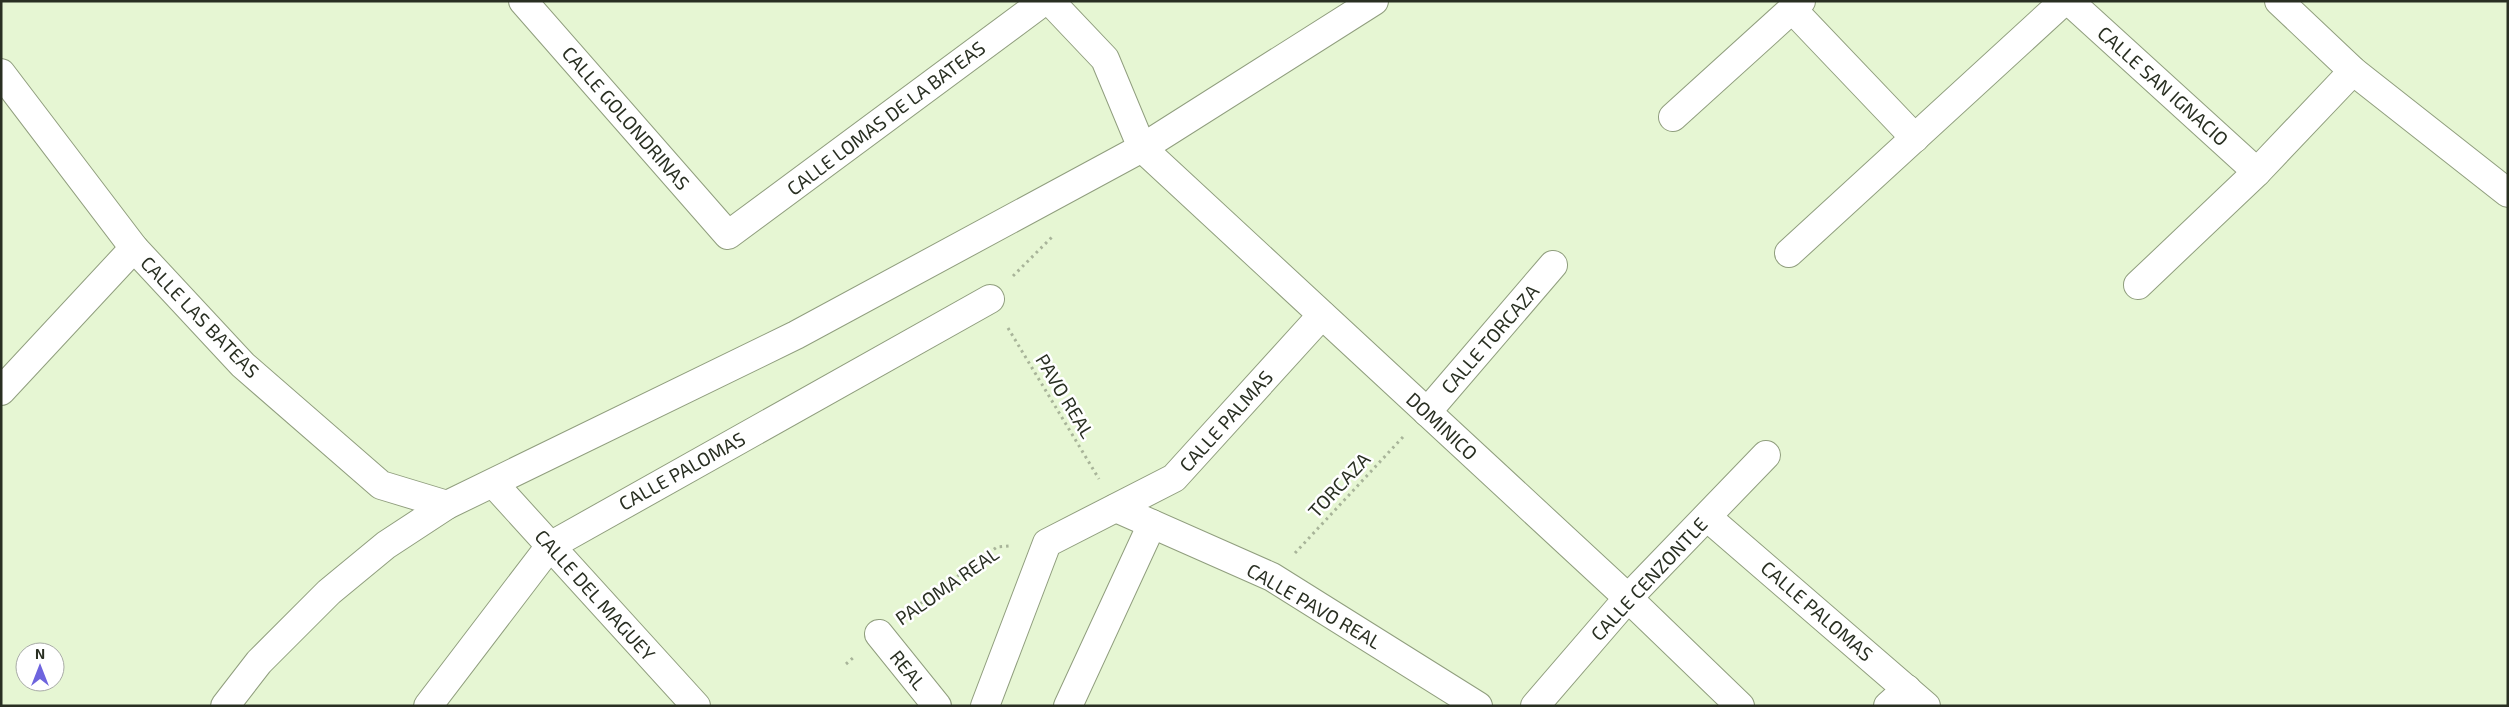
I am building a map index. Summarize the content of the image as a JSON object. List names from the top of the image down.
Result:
{
  "streets": {
    "street": [
      "CALLE SAN IGNACIO",
      "CALLE GOLONDRINAS",
      "CALLE LOMAS DE LA BATEAS",
      "CALLE LAS BATEAS",
      "CALLE TORCAZA",
      "CALLE PALMAS",
      "DOMINICO",
      "CALLE PALOMAS",
      "CALLE CENZONTLE",
      "CALLE DEL MAGUEY",
      "CALLE PAVO REAL",
      "REAL"
    ],
    "path": ["PAVO REAL", "TORCAZA", "PALOMA REAL"]
  },
  "crossings": [
    ["CALLE GOLONDRINAS", "CALLE LOMAS DE LA BATEAS"],
    ["CALLE TORCAZA", "DOMINICO"],
    ["CALLE TORCAZA", "TORCAZA"],
    ["PAVO REAL", "CALLE PALMAS"],
    ["PAVO REAL", "CALLE PALOMAS"],
    ["PAVO REAL", "CALLE PAVO REAL"],
    ["CALLE PALMAS", "DOMINICO"],
    ["CALLE PALMAS", "CALLE PAVO REAL"],
    ["DOMINICO", "TORCAZA"],
    ["DOMINICO", "CALLE CENZONTLE"],
    ["CALLE PALOMAS", "CALLE CENZONTLE"],
    ["CALLE PALOMAS", "CALLE DEL MAGUEY"],
    ["TORCAZA", "CALLE PAVO REAL"],
    ["PALOMA REAL", "REAL"]
  ],
  "north": "top"
}
